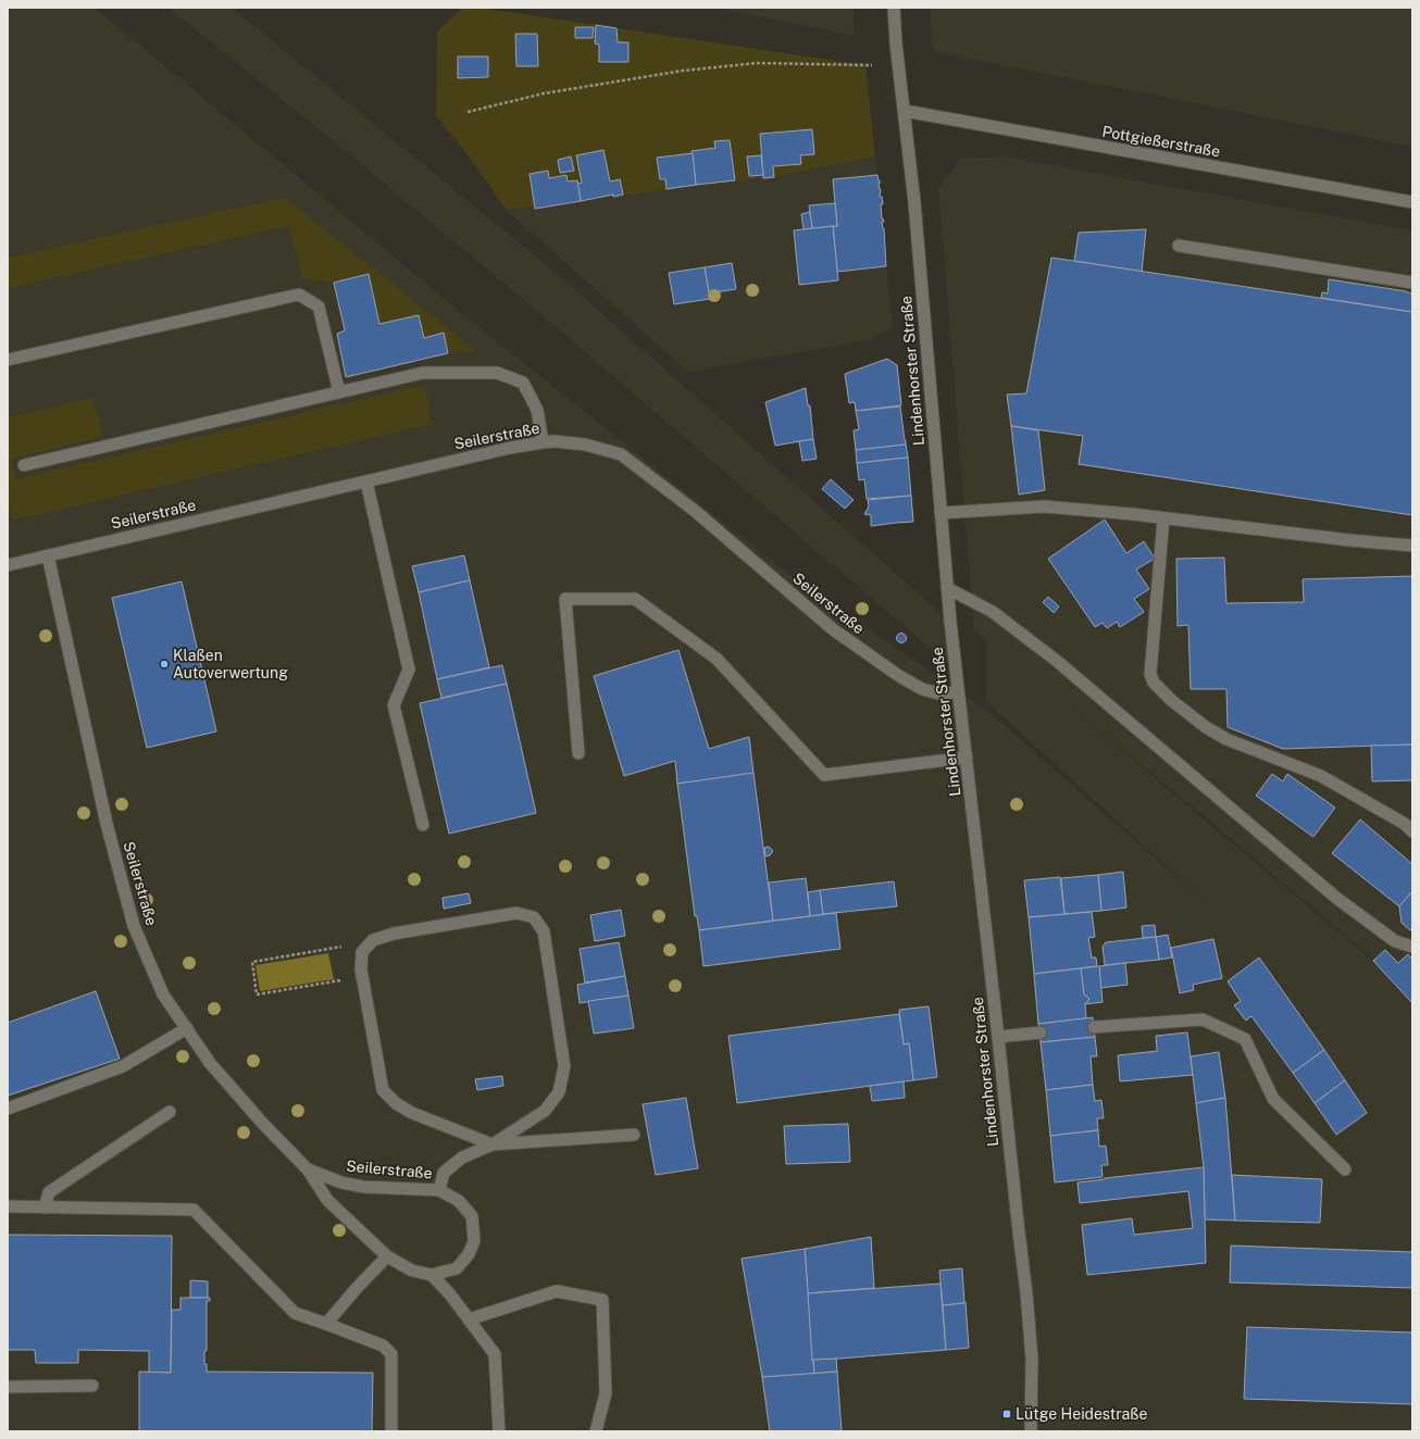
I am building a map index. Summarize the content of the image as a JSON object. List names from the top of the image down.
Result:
{
  "streets": {
    "street": ["Pottgießerstraße", "Lindenhorster Straße", "Seilerstraße"]
  },
  "crossings": [
    ["Pottgießerstraße", "Lindenhorster Straße"],
    ["Lindenhorster Straße", "Seilerstraße"]
  ],
  "places": {
    "other": ["Klaßen Autoverwertung"],
    "transit": ["Lütge Heidestraße"]
  }
}
